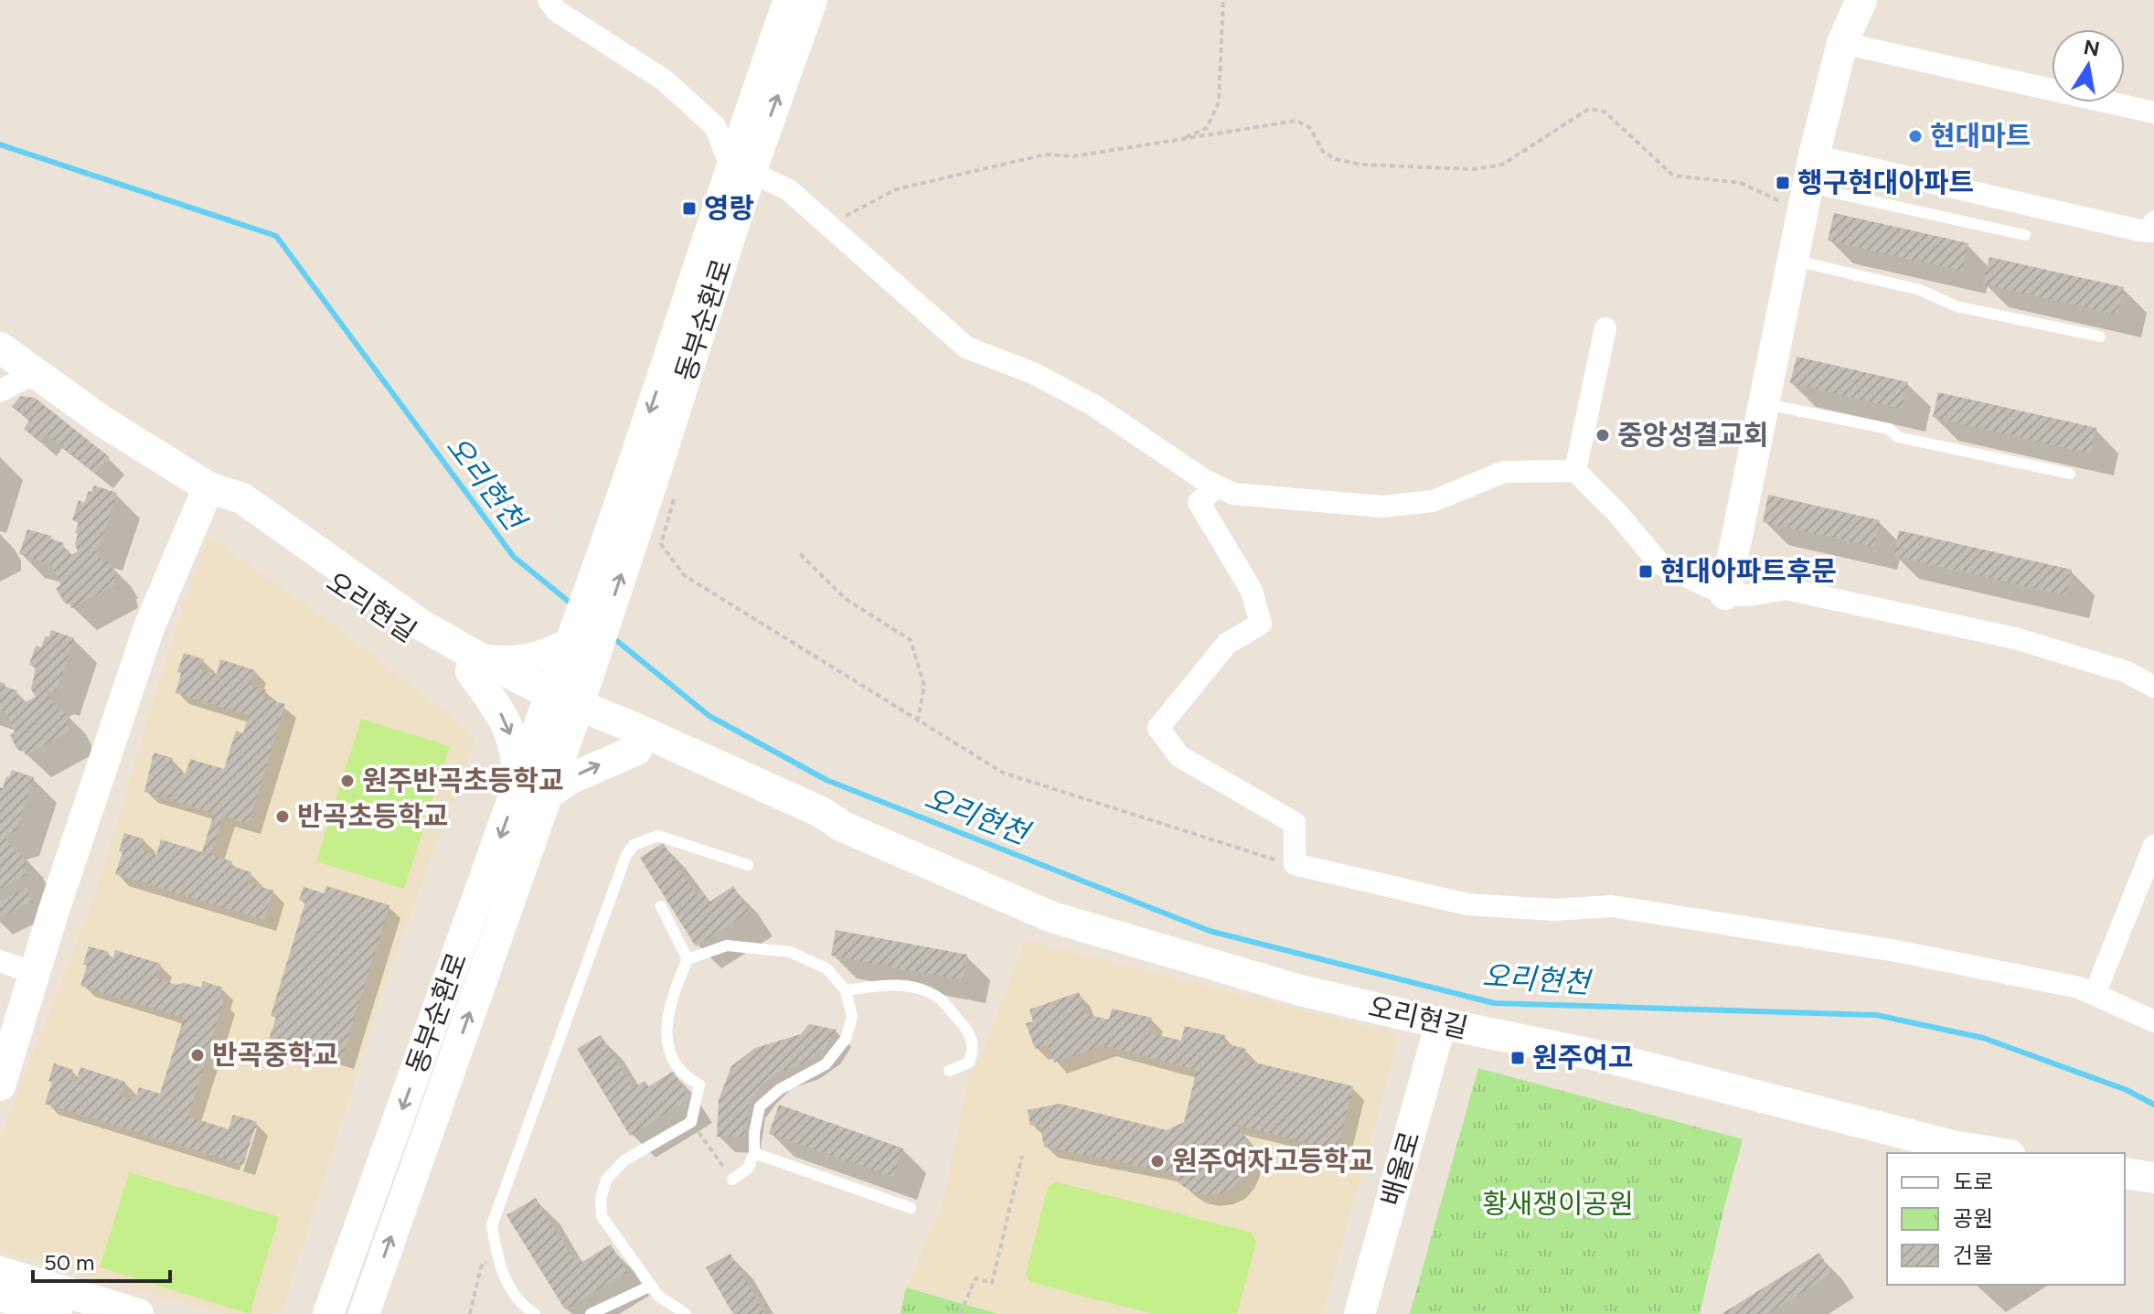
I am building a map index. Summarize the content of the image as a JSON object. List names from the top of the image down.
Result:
{
  "streets": {
    "street": ["동부순환로", "오리현길", "배울로"]
  },
  "crossings": [
    ["동부순환로", "오리현길"],
    ["오리현길", "배울로"]
  ],
  "water": ["오리현천"],
  "parks": ["황새쟁이공원"],
  "places": {
    "other": [
      "현대마트",
      "중앙성결교회",
      "원주반곡초등학교",
      "반곡초등학교",
      "반곡중학교",
      "원주여자고등학교"
    ],
    "transit": [
      "행구현대아파트",
      "영랑",
      "현대아파트후문",
      "원주여고"
    ]
  },
  "legend": ["도로", "공원", "건물"],
  "scale_bar": "50 m",
  "north": "top"
}
